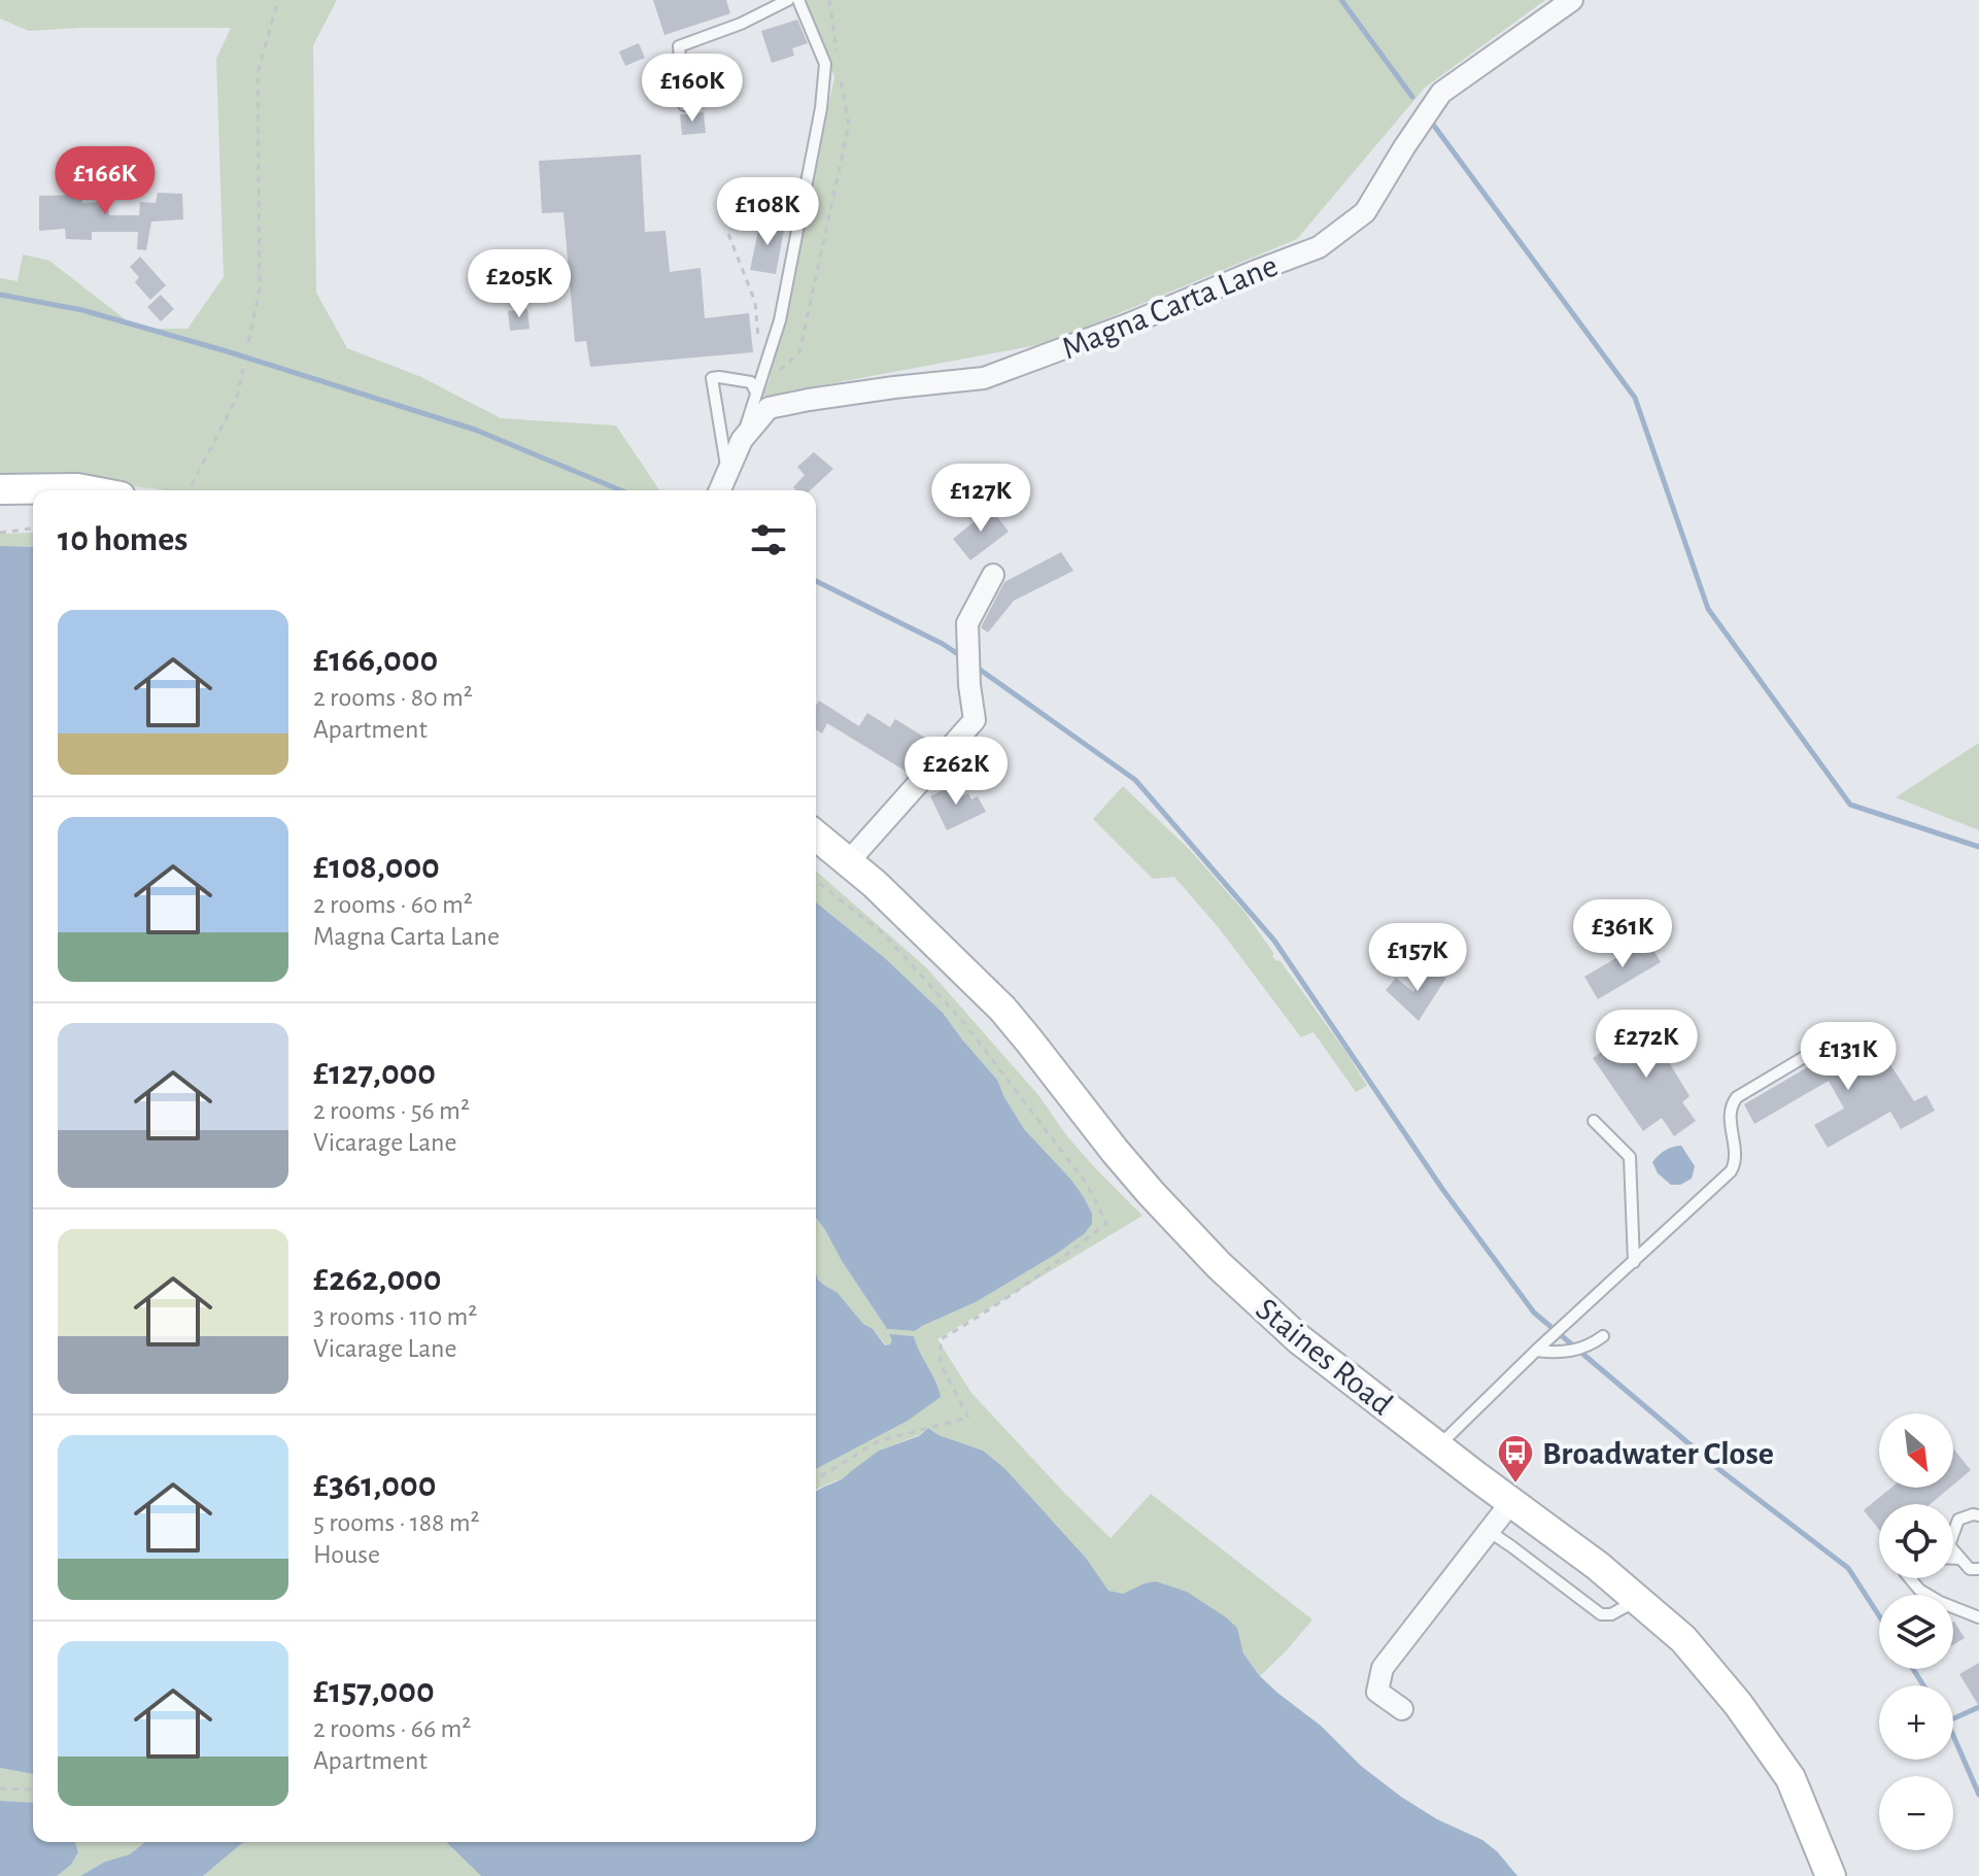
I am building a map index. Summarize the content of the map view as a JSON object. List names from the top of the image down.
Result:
{
  "streets": {
    "main road": ["Staines Road"],
    "street": ["Magna Carta Lane"]
  },
  "places": {
    "bus stop": ["Broadwater Close"]
  },
  "north": "bottom right",
  "page": {
    "price": [
      "£160K",
      "£166K",
      "£108K",
      "£205K",
      "£127K",
      "£262K",
      "£361K",
      "£157K",
      "£272K",
      "£131K"
    ],
    "heading": "10 homes",
    "list": [
      {
        "name": "£166,000",
        "note": "2 rooms · 80 m² · Apartment"
      },
      {
        "name": "£108,000",
        "note": "2 rooms · 60 m² · Magna Carta Lane"
      },
      {
        "name": "£127,000",
        "note": "2 rooms · 56 m² · Vicarage Lane"
      },
      {
        "name": "£262,000",
        "note": "3 rooms · 110 m² · Vicarage Lane"
      },
      {
        "name": "£361,000",
        "note": "5 rooms · 188 m² · House"
      },
      {
        "name": "£157,000",
        "note": "2 rooms · 66 m² · Apartment"
      }
    ],
    "map_buttons": ["+", "−"]
  }
}
